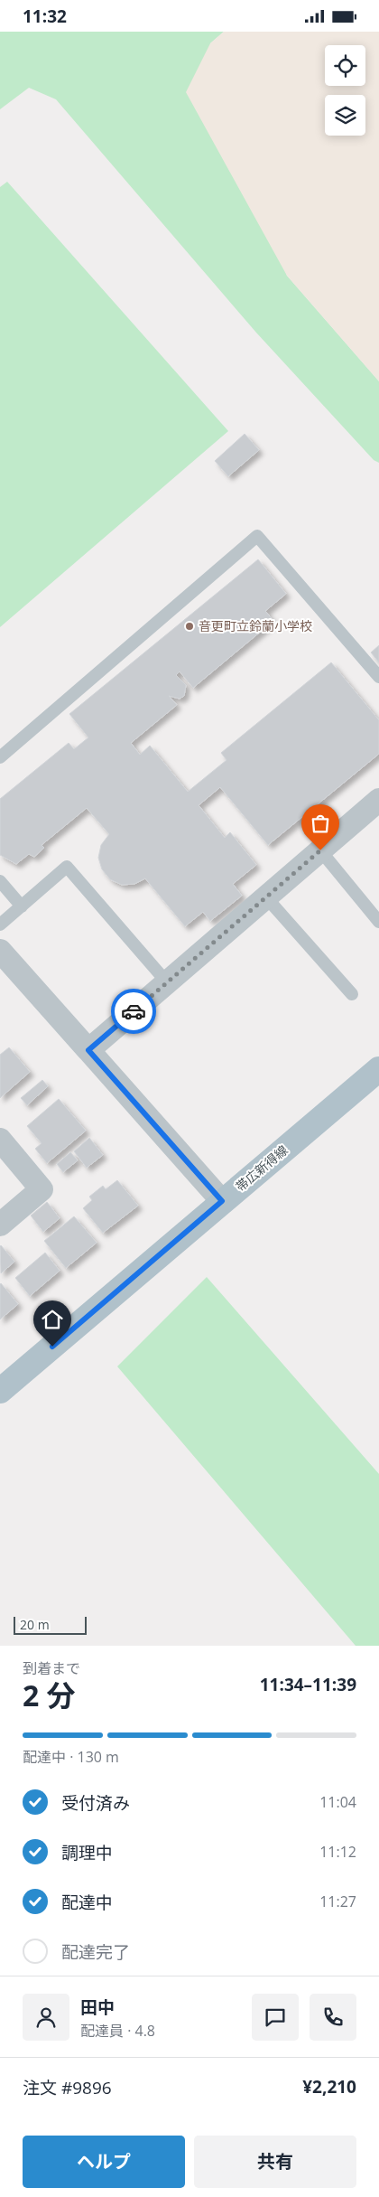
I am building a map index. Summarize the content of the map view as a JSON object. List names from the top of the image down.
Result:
{
  "streets": {
    "main road": ["帯広新得線"]
  },
  "places": ["音更町立鈴蘭小学校"],
  "scale_bar": "20 m",
  "page": {
    "status": "11:32",
    "scale": "20 m",
    "heading": ["2 分", "到着まで", "11:34–11:39"],
    "panel": [
      "田中",
      "配達員 · 4.8",
      "注文 #9896",
      "¥2,210"
    ],
    "bar": "配達中 · 130 m",
    "list": [
      ["受付済み", "11:04"],
      ["調理中", "11:12"],
      ["配達中", "11:27"],
      "配達完了"
    ],
    "buttons": ["ヘルプ", "共有"]
  }
}
